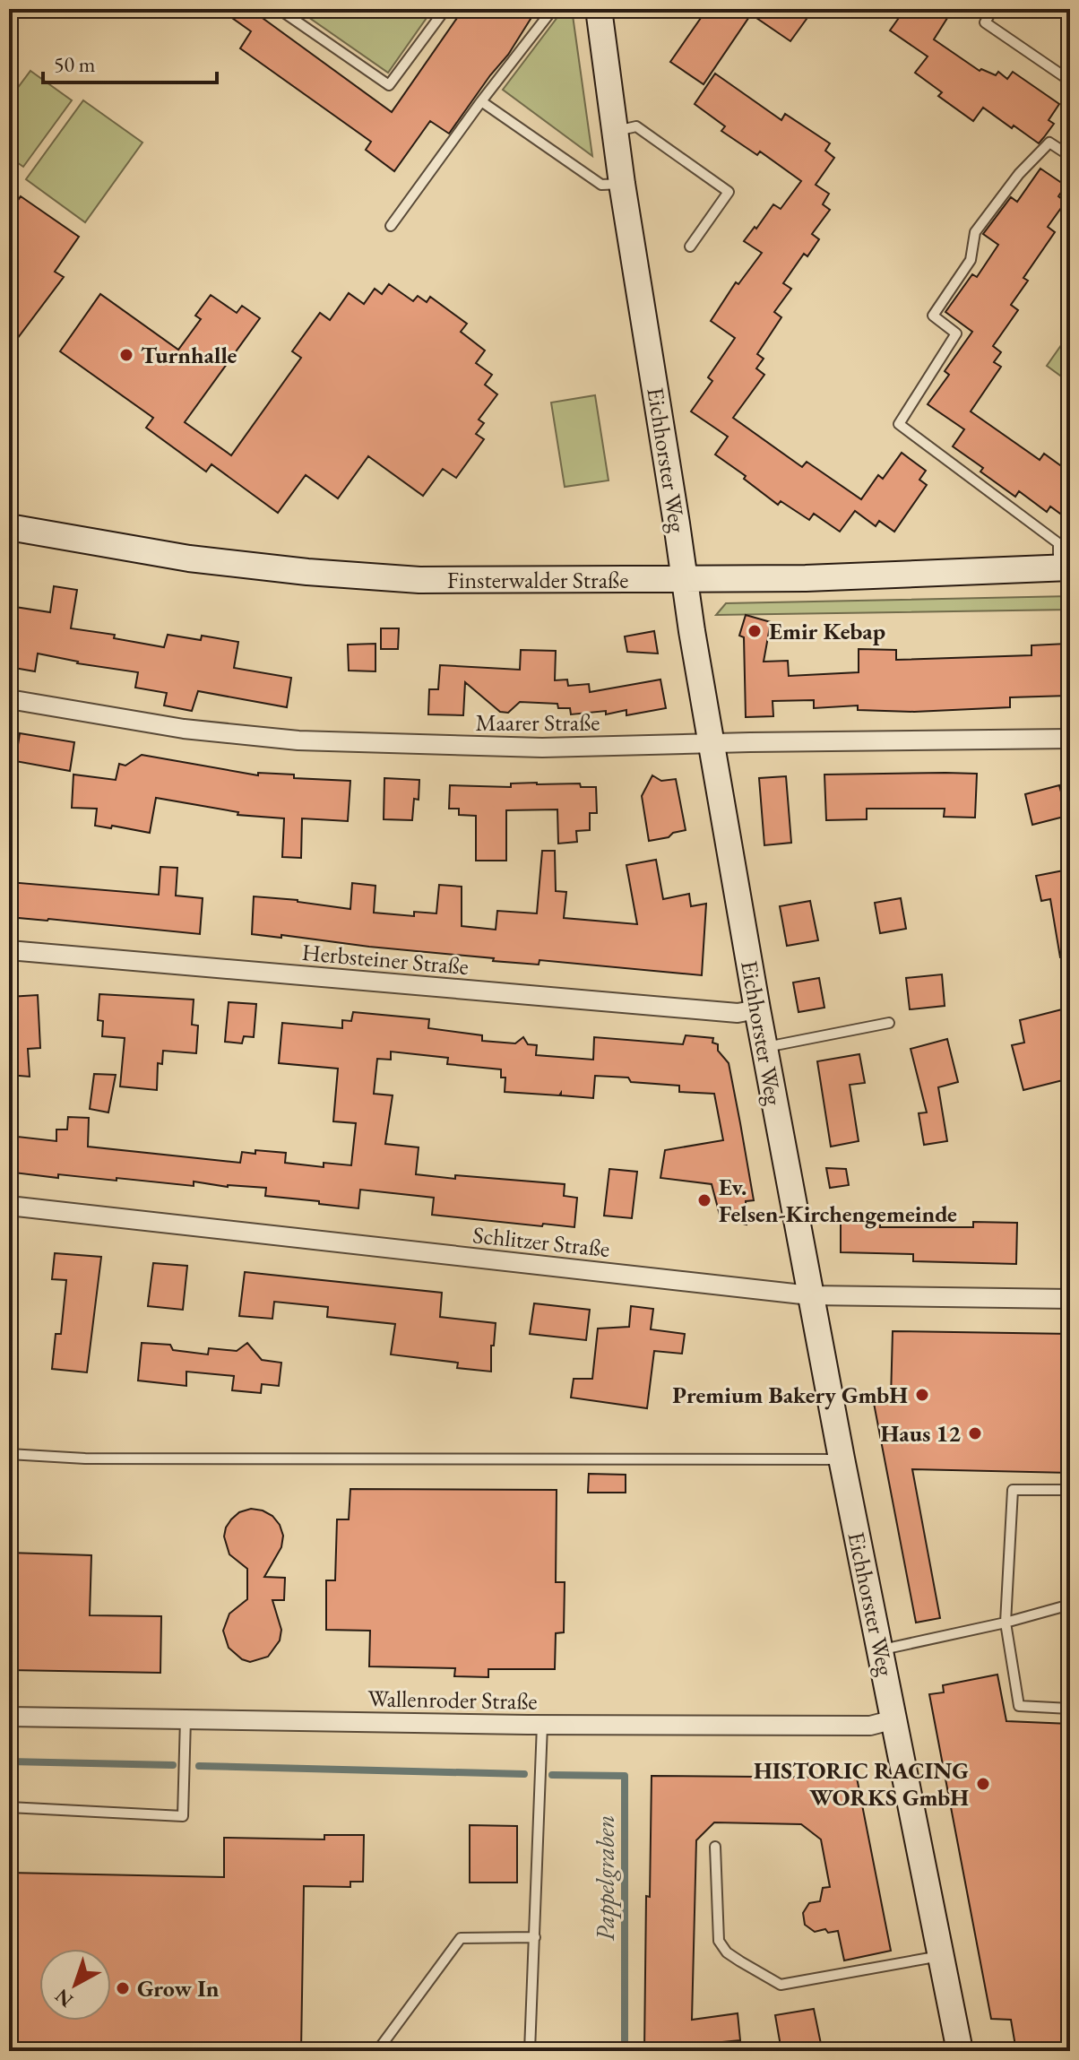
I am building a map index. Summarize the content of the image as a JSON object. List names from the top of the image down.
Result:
{
  "streets": {
    "main road": ["Eichhorster Weg", "Finsterwalder Straße"],
    "street": [
      "Maarer Straße",
      "Herbsteiner Straße",
      "Schlitzer Straße",
      "Wallenroder Straße"
    ]
  },
  "crossings": [
    ["Eichhorster Weg", "Finsterwalder Straße"],
    ["Eichhorster Weg", "Maarer Straße"],
    ["Eichhorster Weg", "Herbsteiner Straße"],
    ["Eichhorster Weg", "Schlitzer Straße"],
    ["Eichhorster Weg", "Wallenroder Straße"]
  ],
  "water": ["Pappelgraben"],
  "places": [
    "Turnhalle",
    "Emir Kebap",
    "Ev. Felsen-Kirchengemeinde",
    "Premium Bakery GmbH",
    "Haus 12",
    "HISTORIC RACING WORKS GmbH",
    "Grow In"
  ],
  "scale_bar": "50 m",
  "north": "bottom left"
}
